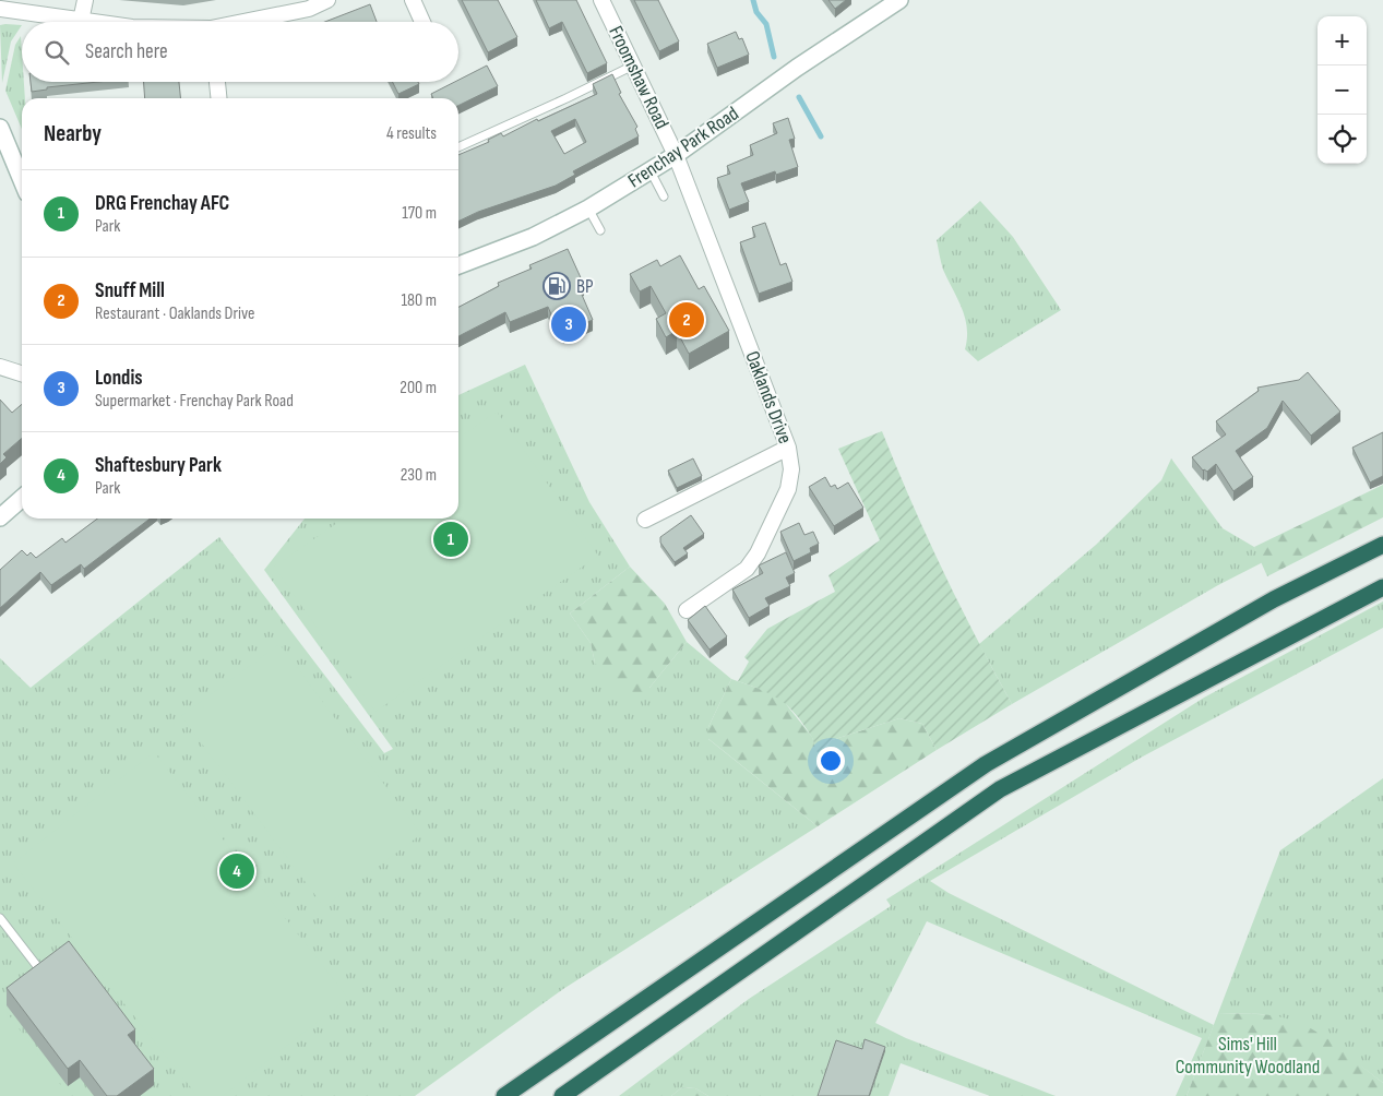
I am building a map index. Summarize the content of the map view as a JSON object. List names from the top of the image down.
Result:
{
  "streets": {
    "main road": ["Frenchay Park Road"],
    "street": ["Froomshaw Road", "Oaklands Drive"]
  },
  "crossings": [
    ["Froomshaw Road", "Frenchay Park Road"],
    ["Froomshaw Road", "Oaklands Drive"],
    ["Frenchay Park Road", "Oaklands Drive"]
  ],
  "parks": ["Sims' Hill Community Woodland"],
  "places": {
    "fuel station": ["BP"]
  },
  "page": {
    "map_buttons": ["+", "−"],
    "search": "Search here",
    "heading": ["Nearby", "4 results"],
    "list": [
      {
        "mark": "1",
        "name": "DRG Frenchay AFC",
        "note": "Park",
        "value": "170 m"
      },
      {
        "mark": "2",
        "name": "Snuff Mill",
        "note": "Restaurant · Oaklands Drive",
        "value": "180 m"
      },
      {
        "mark": "3",
        "name": "Londis",
        "note": "Supermarket · Frenchay Park Road",
        "value": "200 m"
      },
      {
        "mark": "4",
        "name": "Shaftesbury Park",
        "note": "Park",
        "value": "230 m"
      }
    ],
    "pins": [
      "2",
      "3",
      "1",
      "4"
    ]
  }
}
